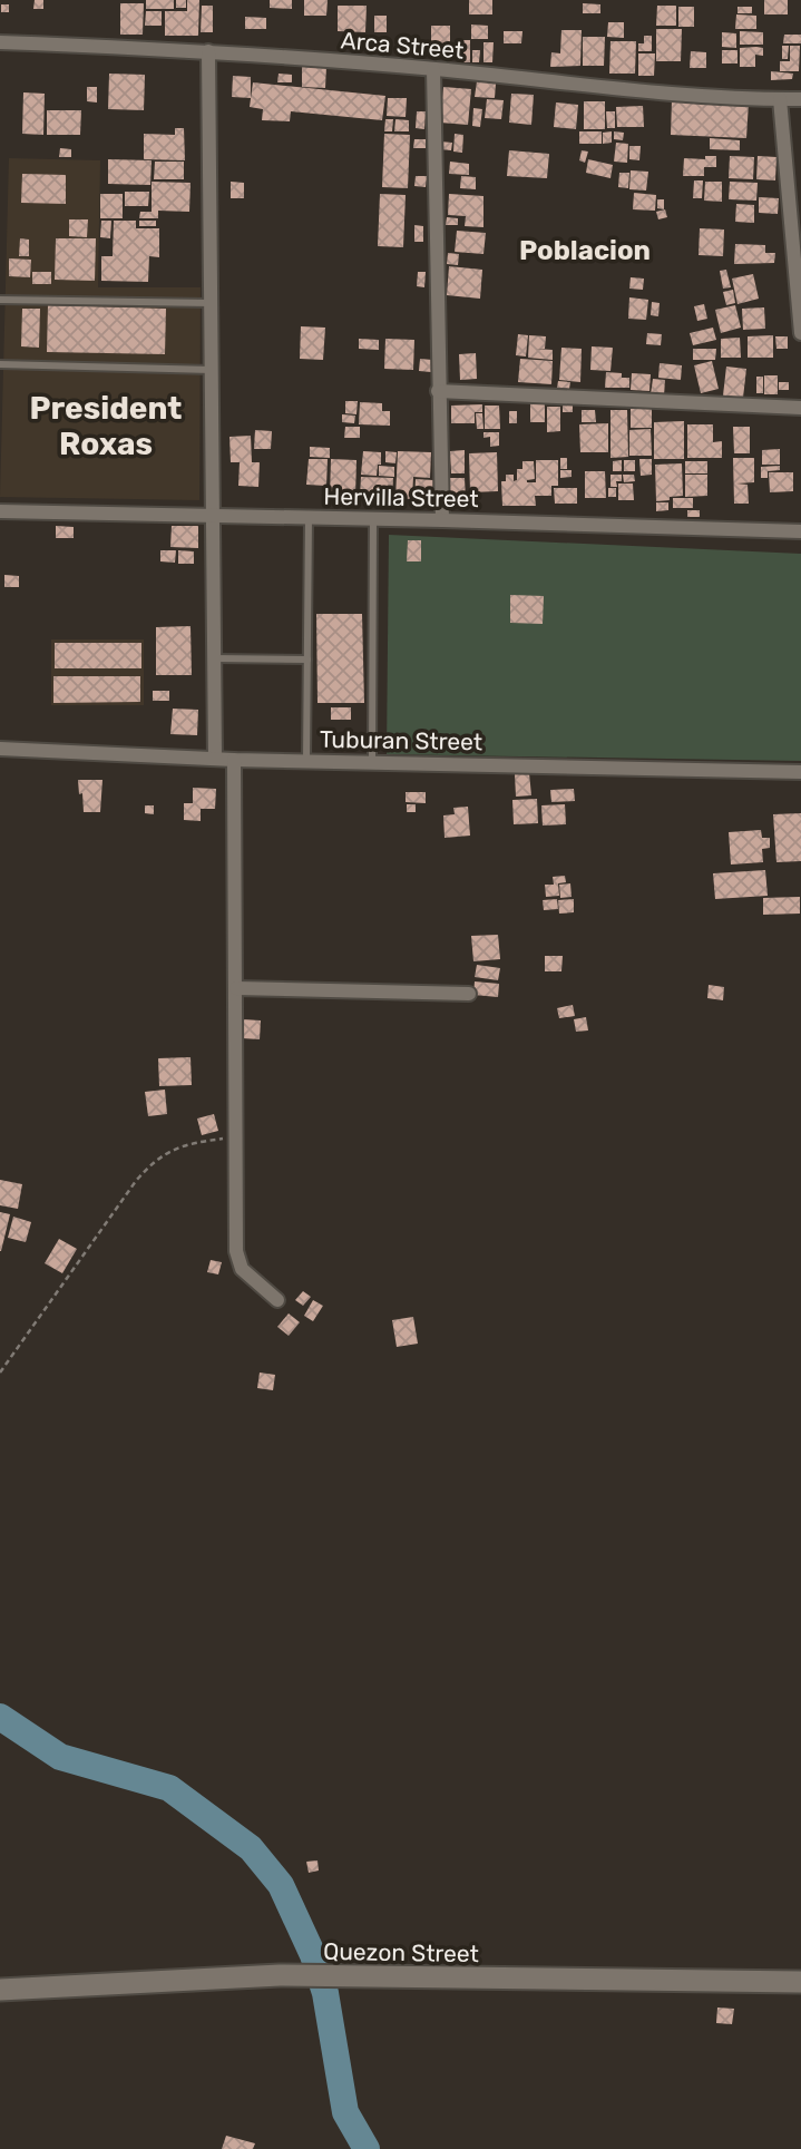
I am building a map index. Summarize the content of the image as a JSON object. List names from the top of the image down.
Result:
{
  "streets": {
    "street": [
      "Arca Street",
      "Hervilla Street",
      "Tuburan Street",
      "Quezon Street"
    ]
  },
  "districts": ["Poblacion", "President Roxas"]
}
